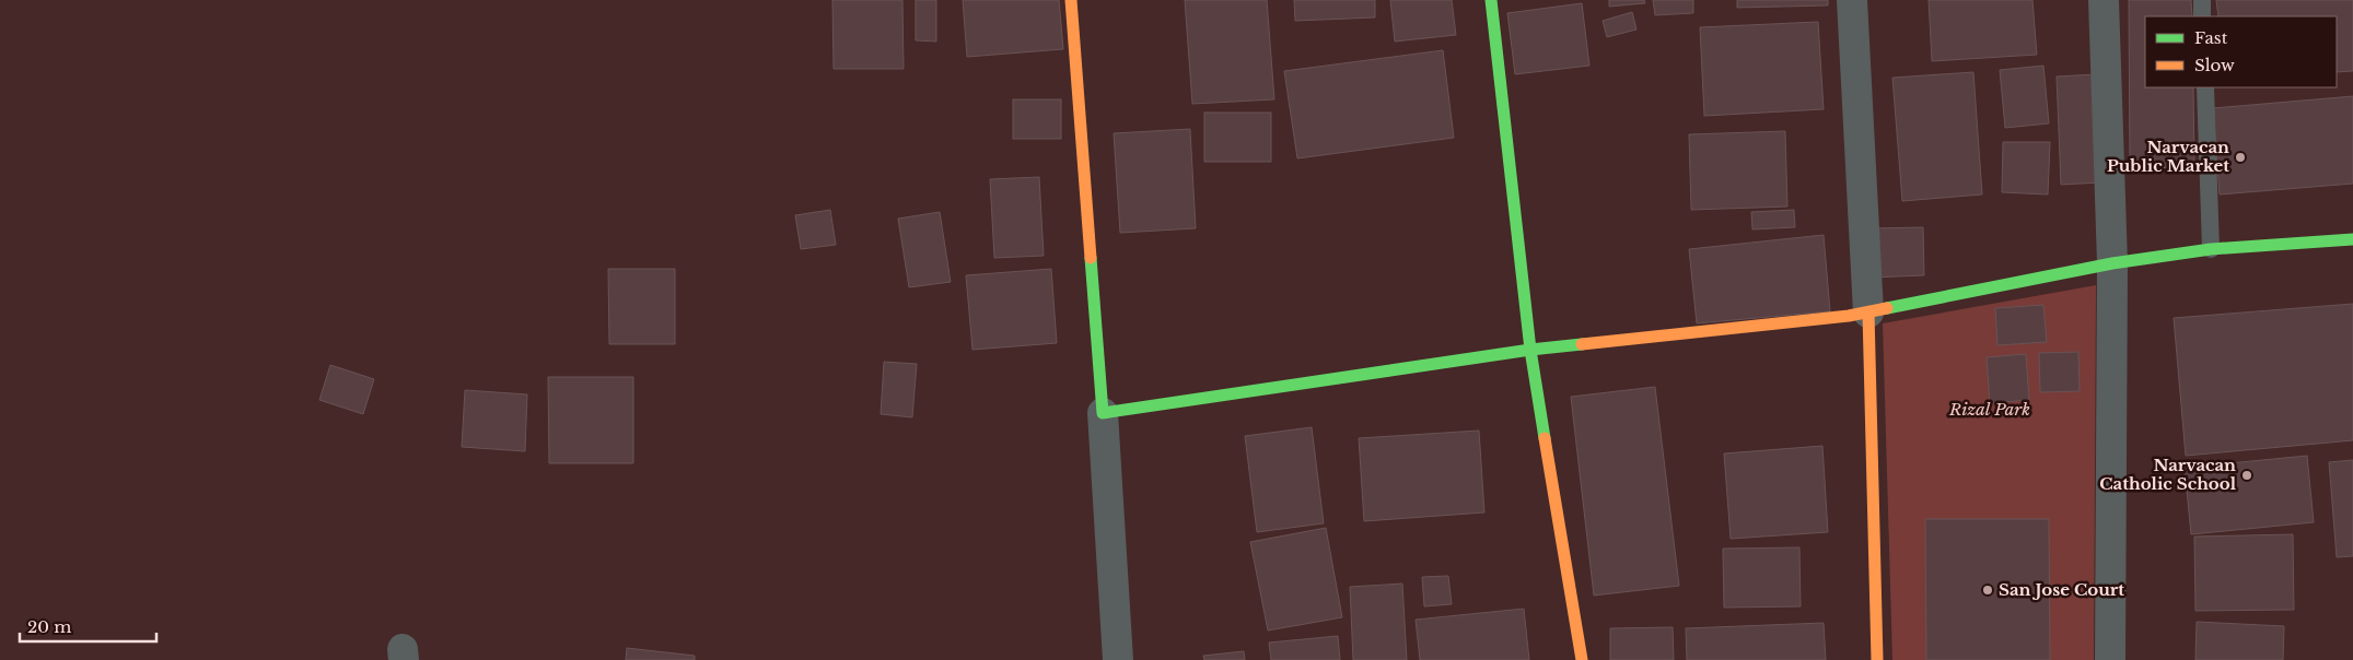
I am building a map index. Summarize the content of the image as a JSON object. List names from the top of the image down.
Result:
{
  "parks": ["Rizal Park"],
  "places": ["Narvacan Public Market", "Narvacan Catholic School", "San Jose Court"],
  "legend": ["Fast", "Slow"],
  "scale_bar": "20 m"
}
